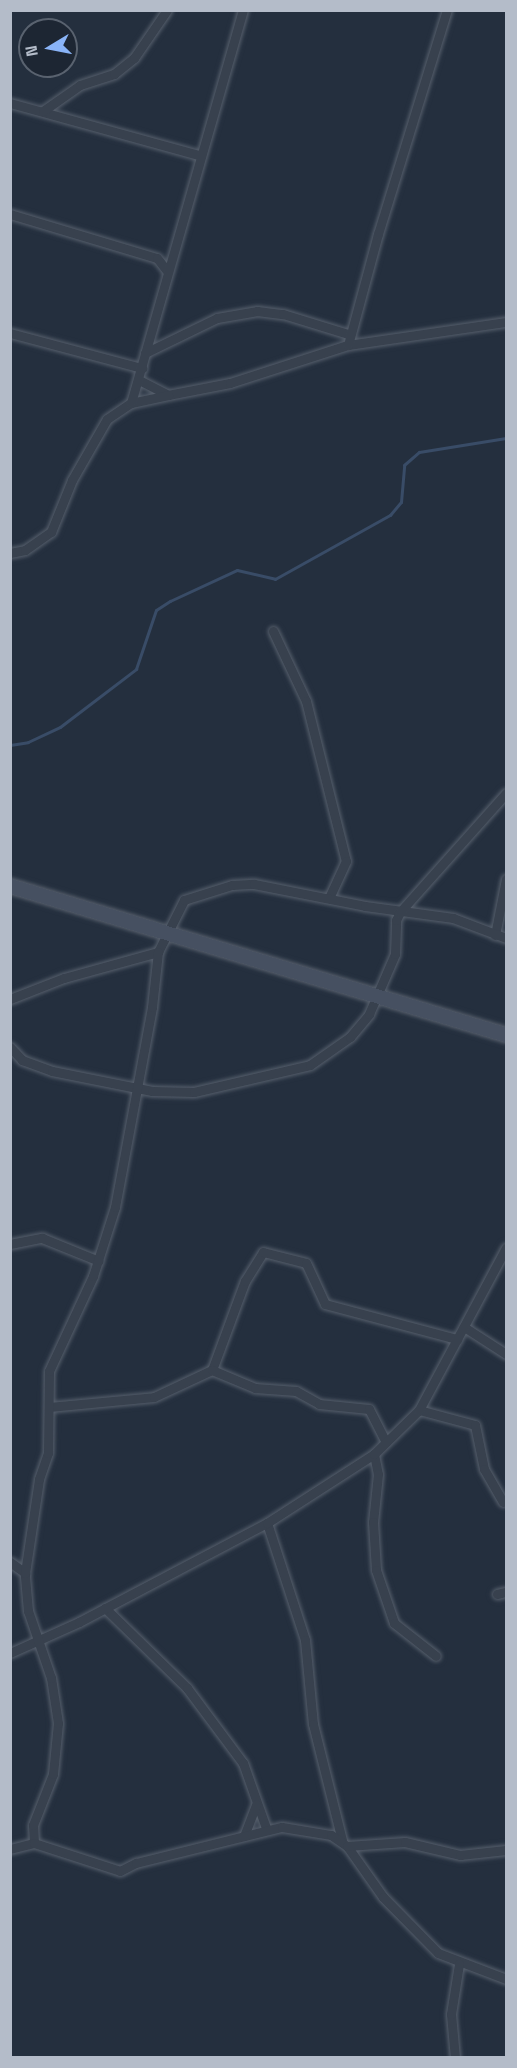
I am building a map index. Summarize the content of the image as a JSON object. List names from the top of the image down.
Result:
{
  "north": "left"
}
